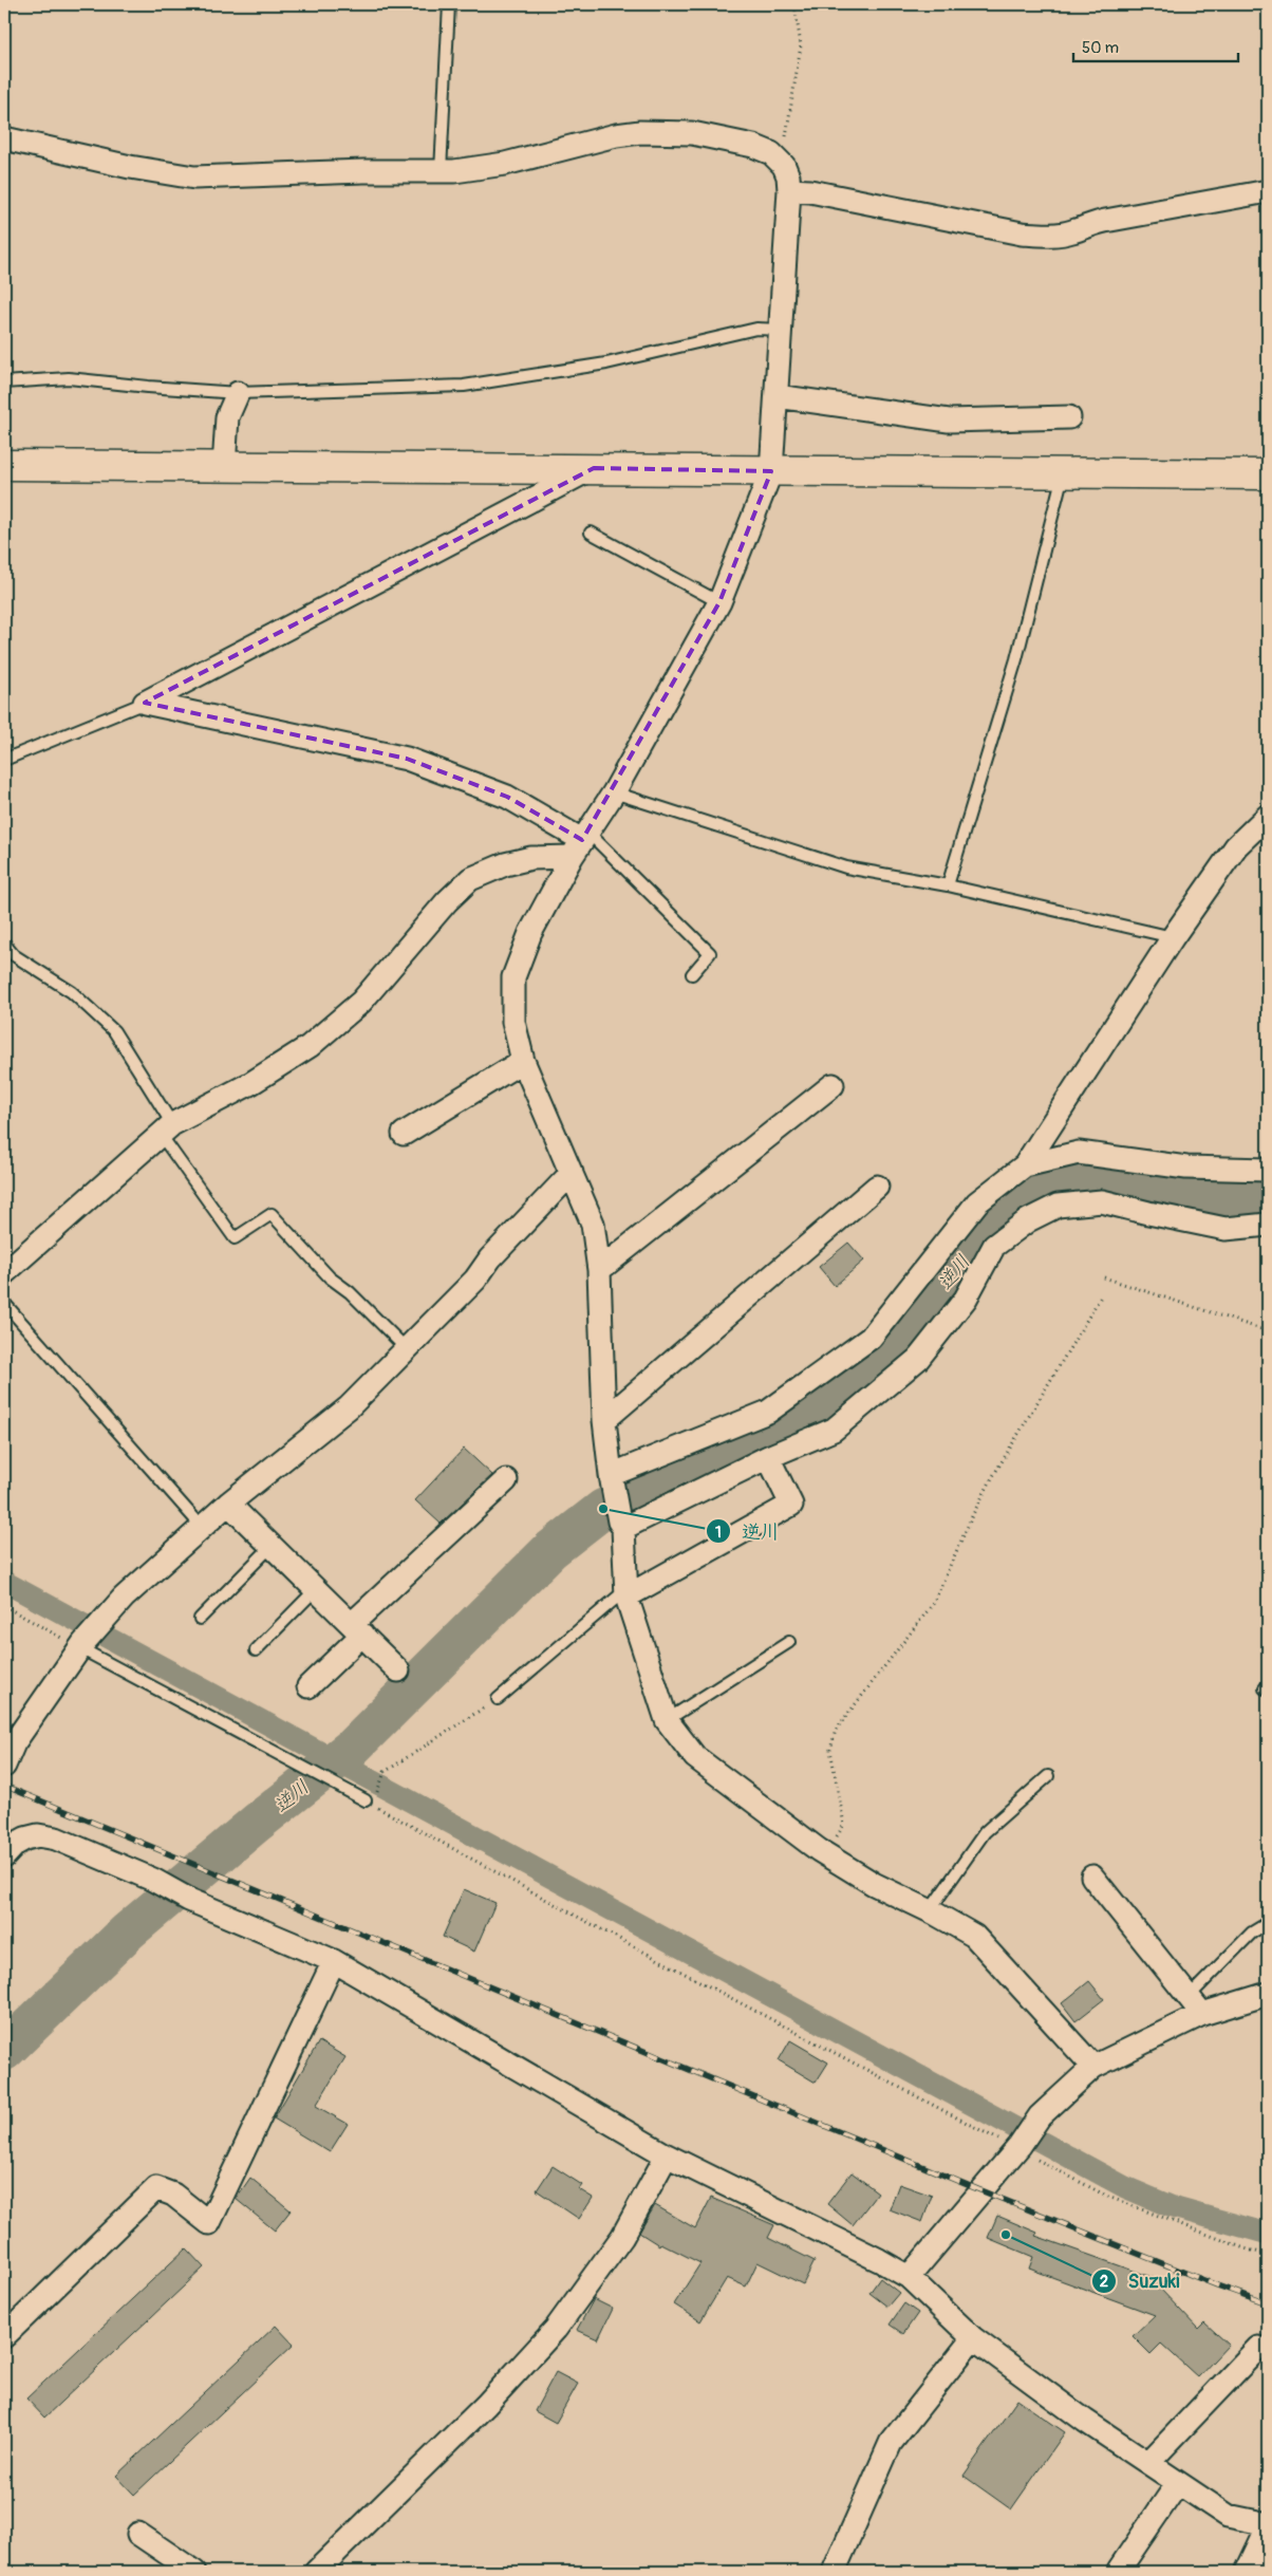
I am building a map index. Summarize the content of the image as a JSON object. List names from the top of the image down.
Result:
{
  "water": ["逆川"],
  "places": ["逆川", "Suzuki"],
  "scale_bar": "50 m"
}
